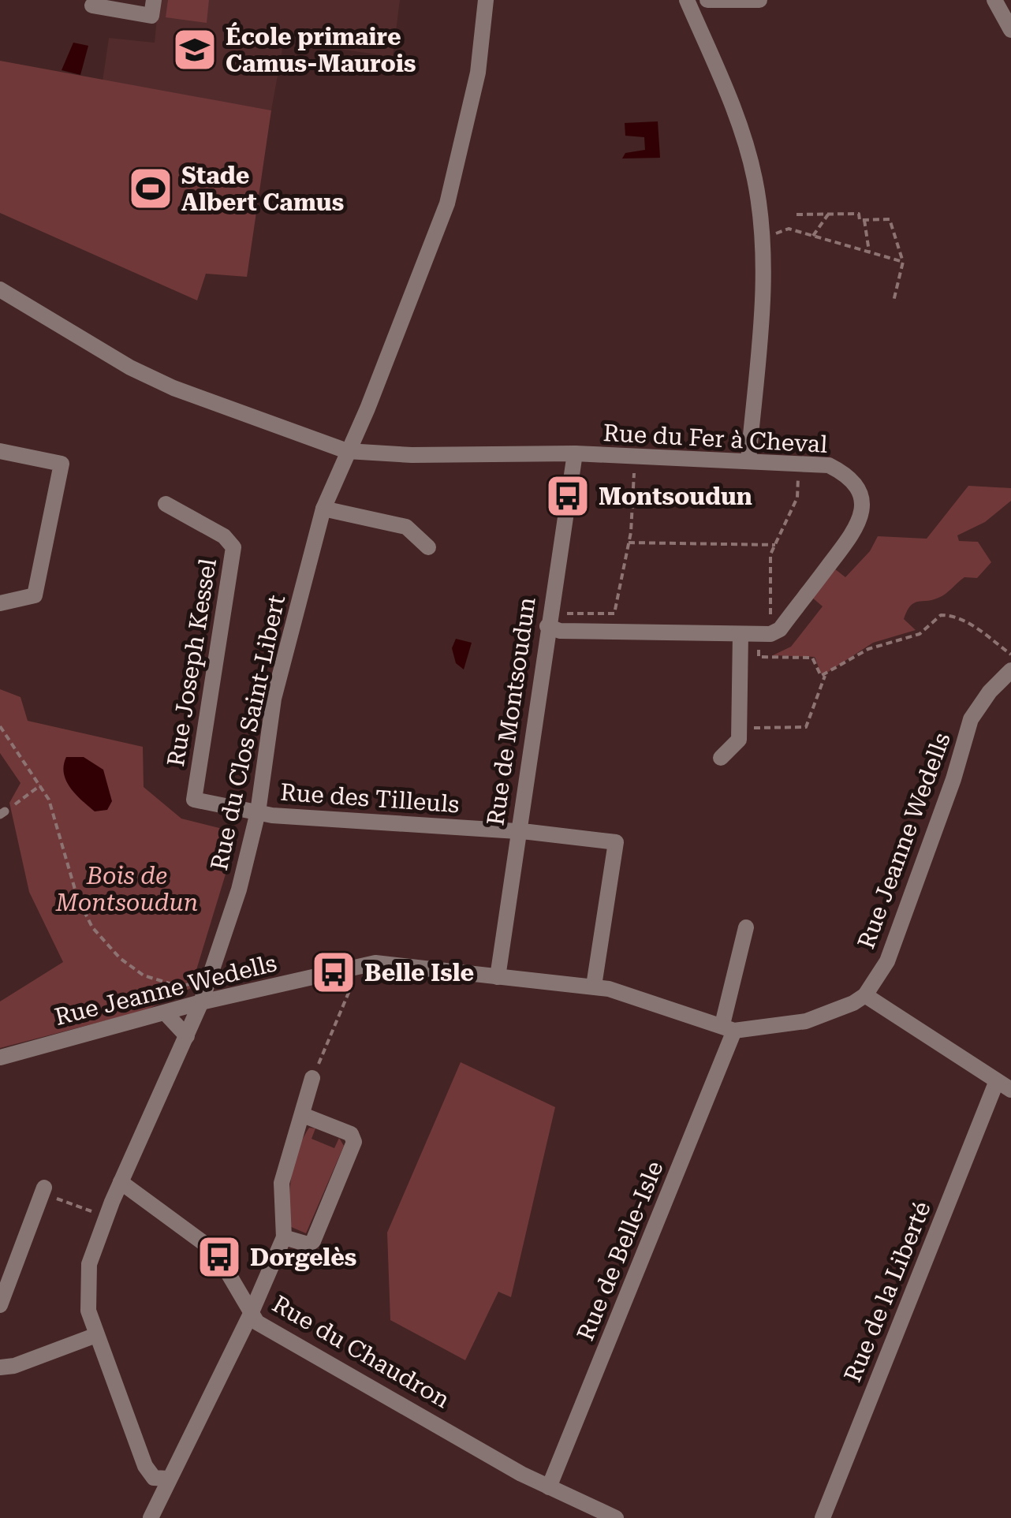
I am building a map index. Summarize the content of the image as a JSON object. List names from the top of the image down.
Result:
{
  "streets": {
    "street": [
      "Rue du Fer à Cheval",
      "Rue Joseph Kessel",
      "Rue de Montsoudun",
      "Rue du Clos Saint-Libert",
      "Rue des Tilleuls",
      "Rue Jeanne Wedells",
      "Rue de Belle-Isle",
      "Rue de la Liberté",
      "Rue du Chaudron"
    ]
  },
  "crossings": [
    ["Rue du Fer à Cheval", "Rue de Montsoudun"],
    ["Rue du Fer à Cheval", "Rue du Clos Saint-Libert"],
    ["Rue Joseph Kessel", "Rue du Clos Saint-Libert"],
    ["Rue Joseph Kessel", "Rue des Tilleuls"],
    ["Rue de Montsoudun", "Rue des Tilleuls"],
    ["Rue de Montsoudun", "Rue Jeanne Wedells"],
    ["Rue du Clos Saint-Libert", "Rue des Tilleuls"],
    ["Rue du Clos Saint-Libert", "Rue Jeanne Wedells"],
    ["Rue du Clos Saint-Libert", "Rue du Chaudron"],
    ["Rue des Tilleuls", "Rue Jeanne Wedells"],
    ["Rue Jeanne Wedells", "Rue de Belle-Isle"],
    ["Rue de Belle-Isle", "Rue du Chaudron"]
  ],
  "parks": ["Bois de Montsoudun"],
  "places": {
    "school or university": ["École primaire Camus-Maurois"],
    "sports": ["Stade Albert Camus"],
    "bus stop": ["Montsoudun", "Belle Isle", "Dorgelès"]
  }
}
